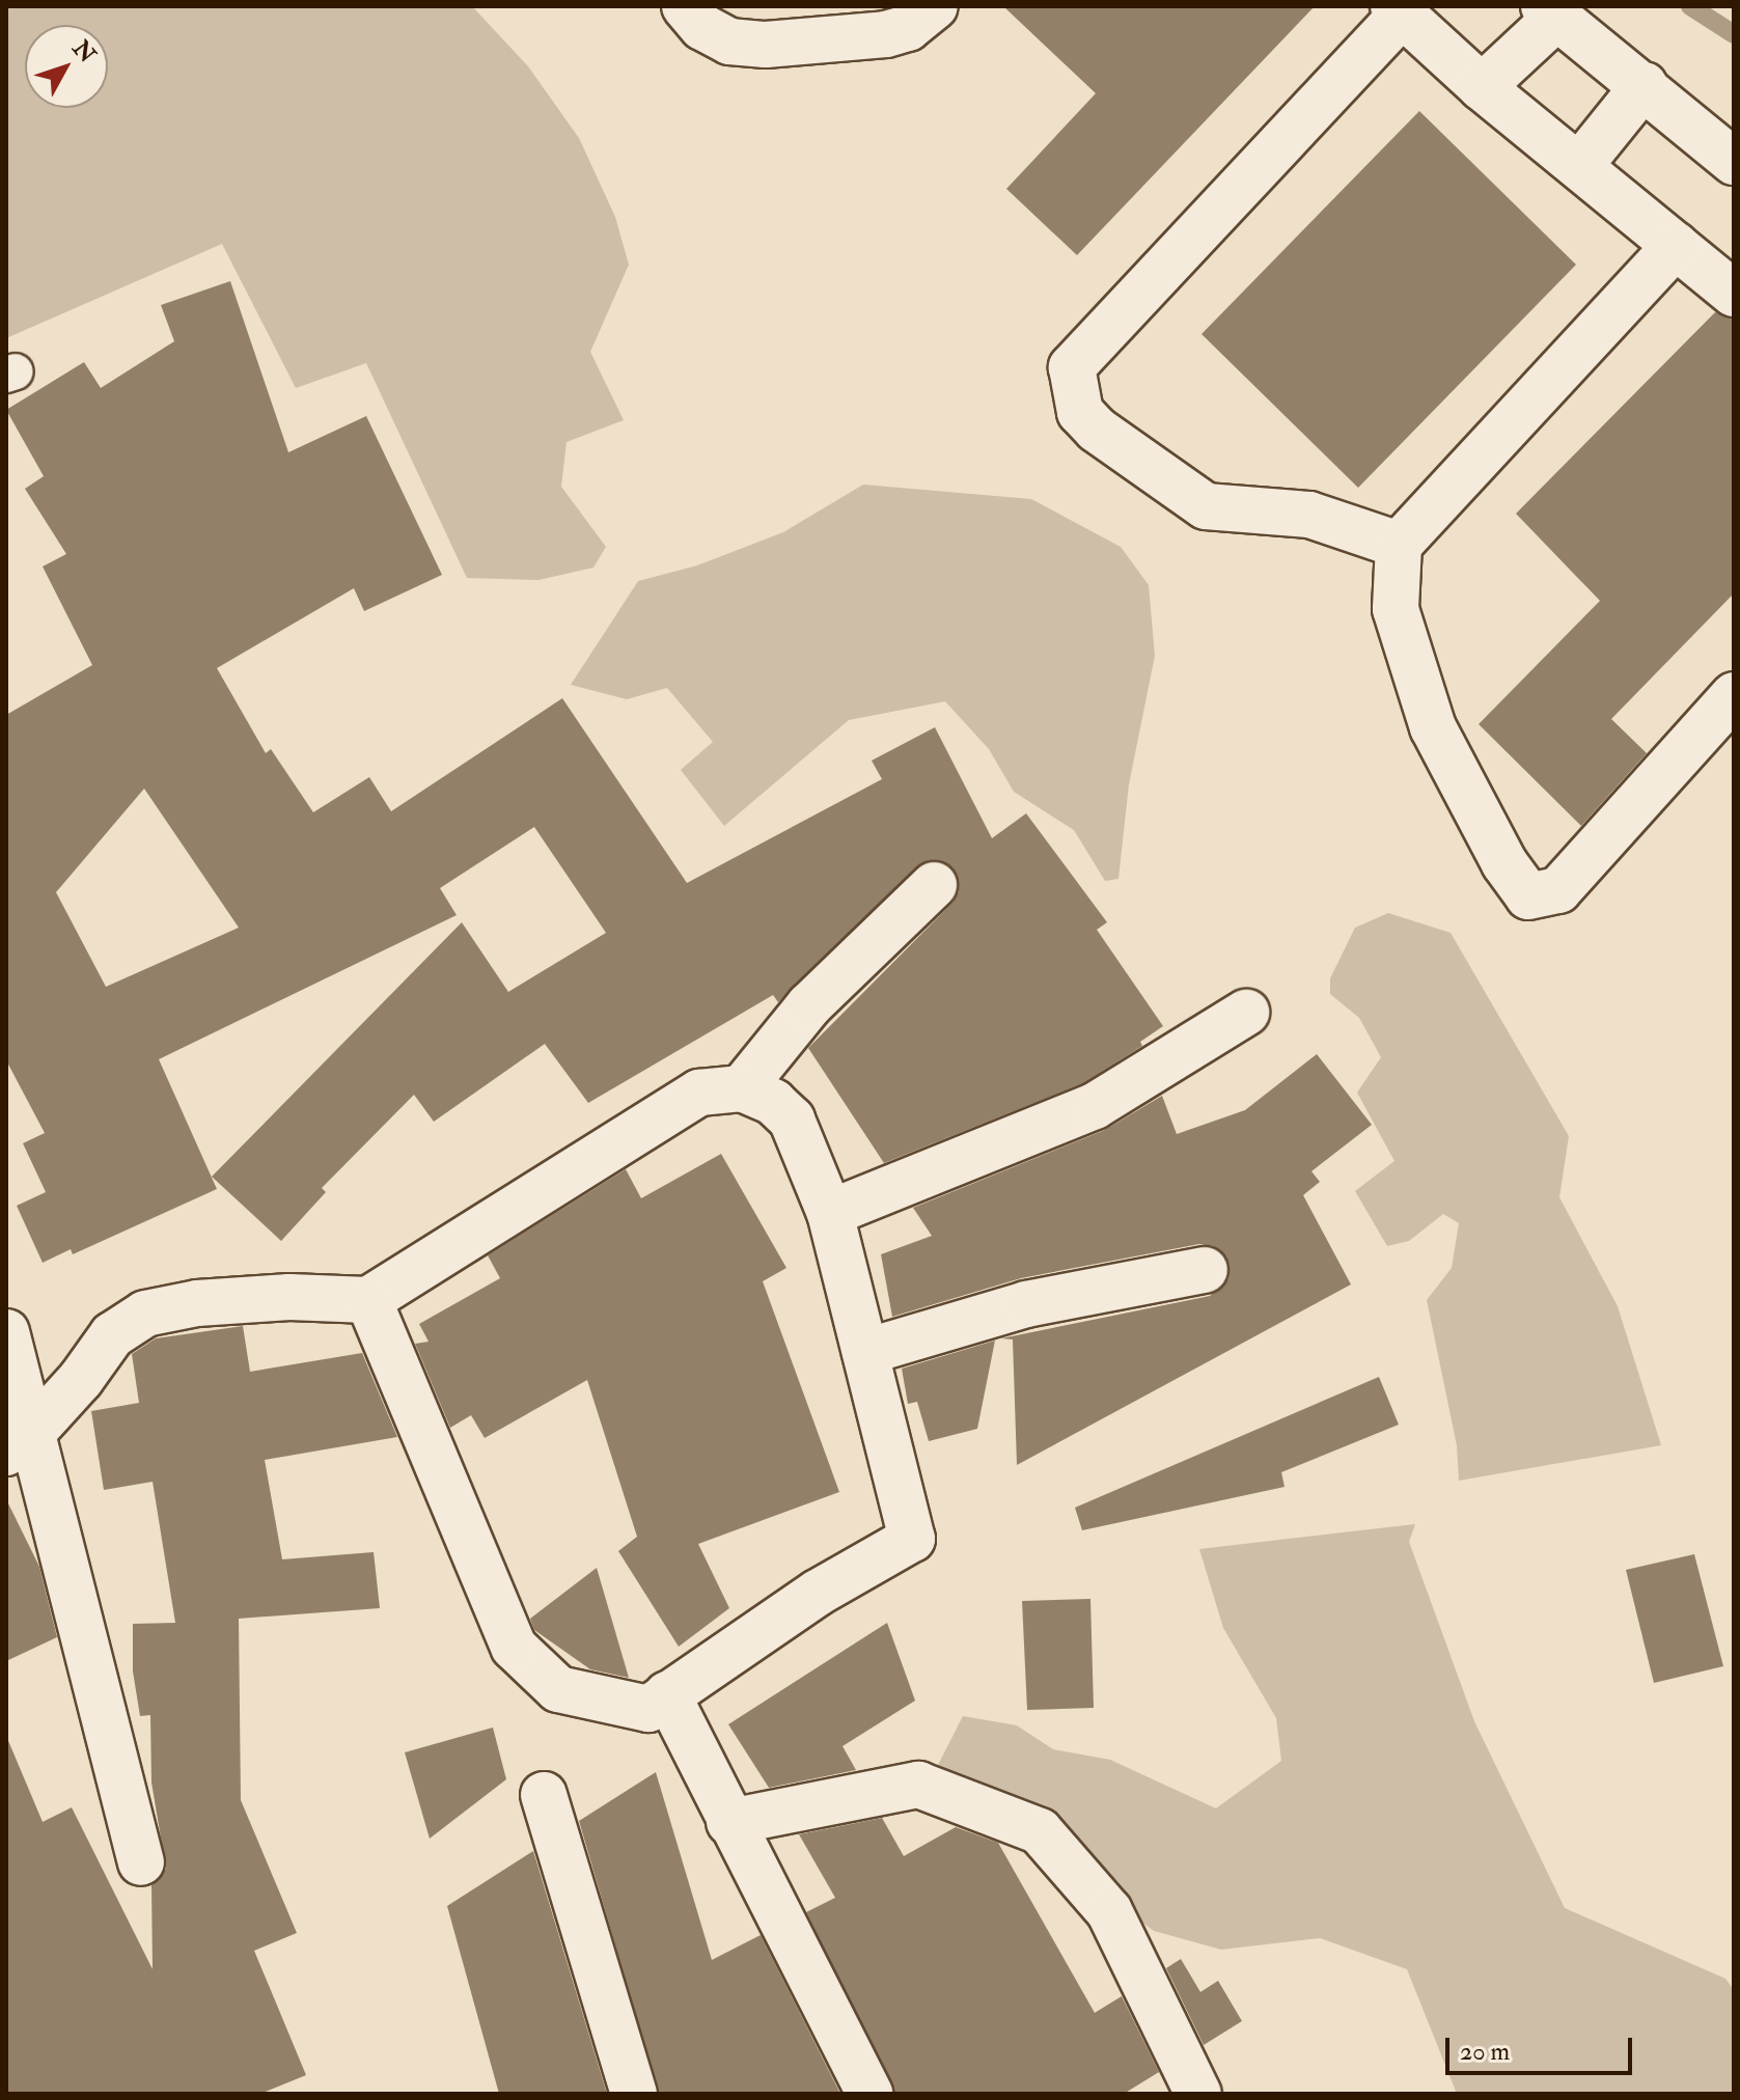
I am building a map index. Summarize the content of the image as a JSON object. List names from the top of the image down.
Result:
{
  "scale_bar": "20 m",
  "north": "top right"
}
